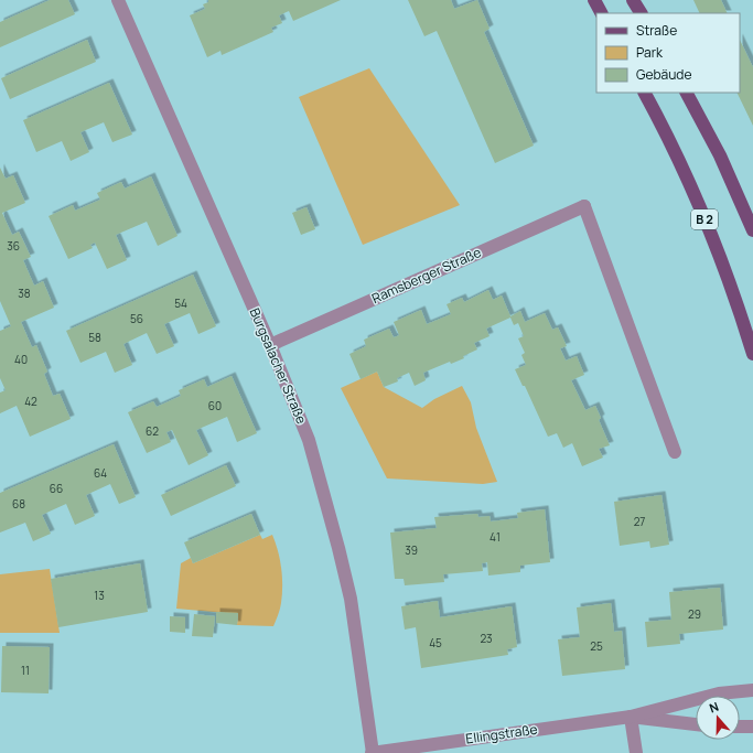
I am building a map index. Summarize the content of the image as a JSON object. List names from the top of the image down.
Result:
{
  "streets": {
    "main road": ["B 2"],
    "street": ["Ramsberger Straße", "Burgsalacher Straße", "Ellingstraße"]
  },
  "crossings": [
    ["Ramsberger Straße", "Burgsalacher Straße"],
    ["Burgsalacher Straße", "Ellingstraße"]
  ],
  "house_numbers": [
    "36",
    "38",
    "54",
    "56",
    "58",
    "40",
    "42",
    "60",
    "62",
    "64",
    "66",
    "68",
    "27",
    "41",
    "39",
    "13",
    "29",
    "23",
    "45",
    "25",
    "11"
  ],
  "legend": ["Straße", "Park", "Gebäude"],
  "north": "top"
}
